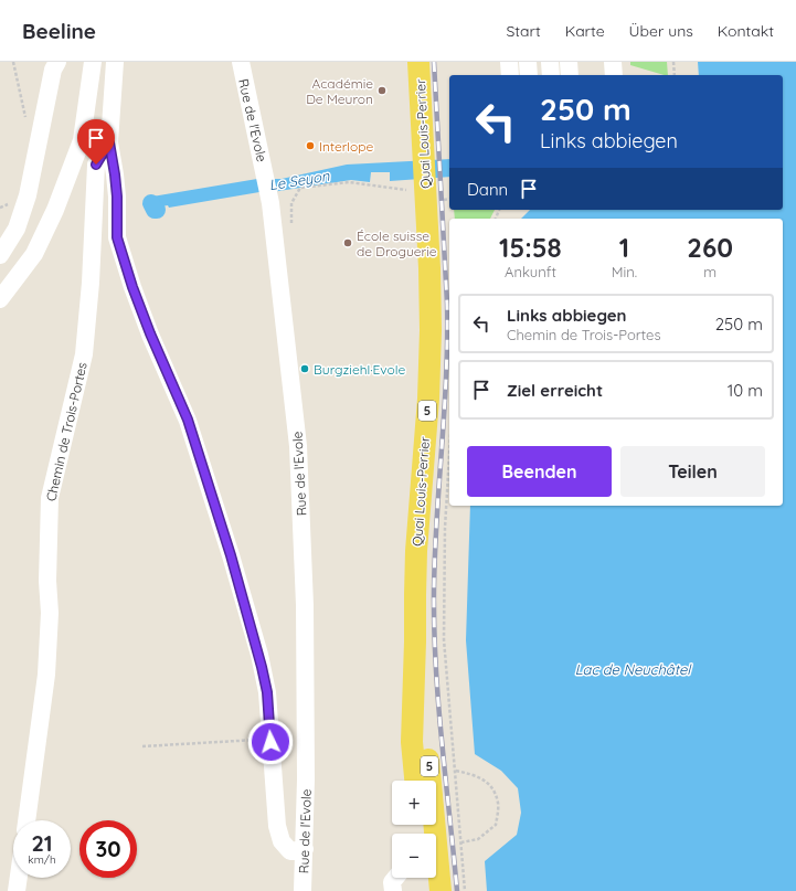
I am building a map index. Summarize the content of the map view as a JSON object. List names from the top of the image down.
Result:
{
  "streets": {
    "main road": ["Quai Louis-Perrier", "5"],
    "street": ["Rue de l'Evole", "Chemin de Trois-Portes"]
  },
  "crossings": [
    ["Quai Louis-Perrier", "5"]
  ],
  "water": ["Le Seyon", "Lac de Neuchâtel"],
  "places": [
    "Académie De Meuron",
    "Interlope",
    "École suisse de Droguerie",
    "Burgziehl·Evole"
  ],
  "page": {
    "header": "Beeline",
    "nav": [
      "Start",
      "Karte",
      "Über uns",
      "Kontakt"
    ],
    "turn": ["250 m", "Links abbiegen"],
    "then": "Dann",
    "eta": [
      "15:58",
      "Ankunft",
      "1",
      "Min.",
      "260",
      "m"
    ],
    "list": [
      {
        "name": "Links abbiegen",
        "note": "Chemin de Trois-Portes",
        "value": "250 m"
      },
      {
        "name": "Ziel erreicht",
        "value": "10 m"
      }
    ],
    "buttons": ["Beenden", "Teilen"],
    "map_buttons": ["+", "−"],
    "speed": "21 km/h",
    "limit": "30"
  }
}
